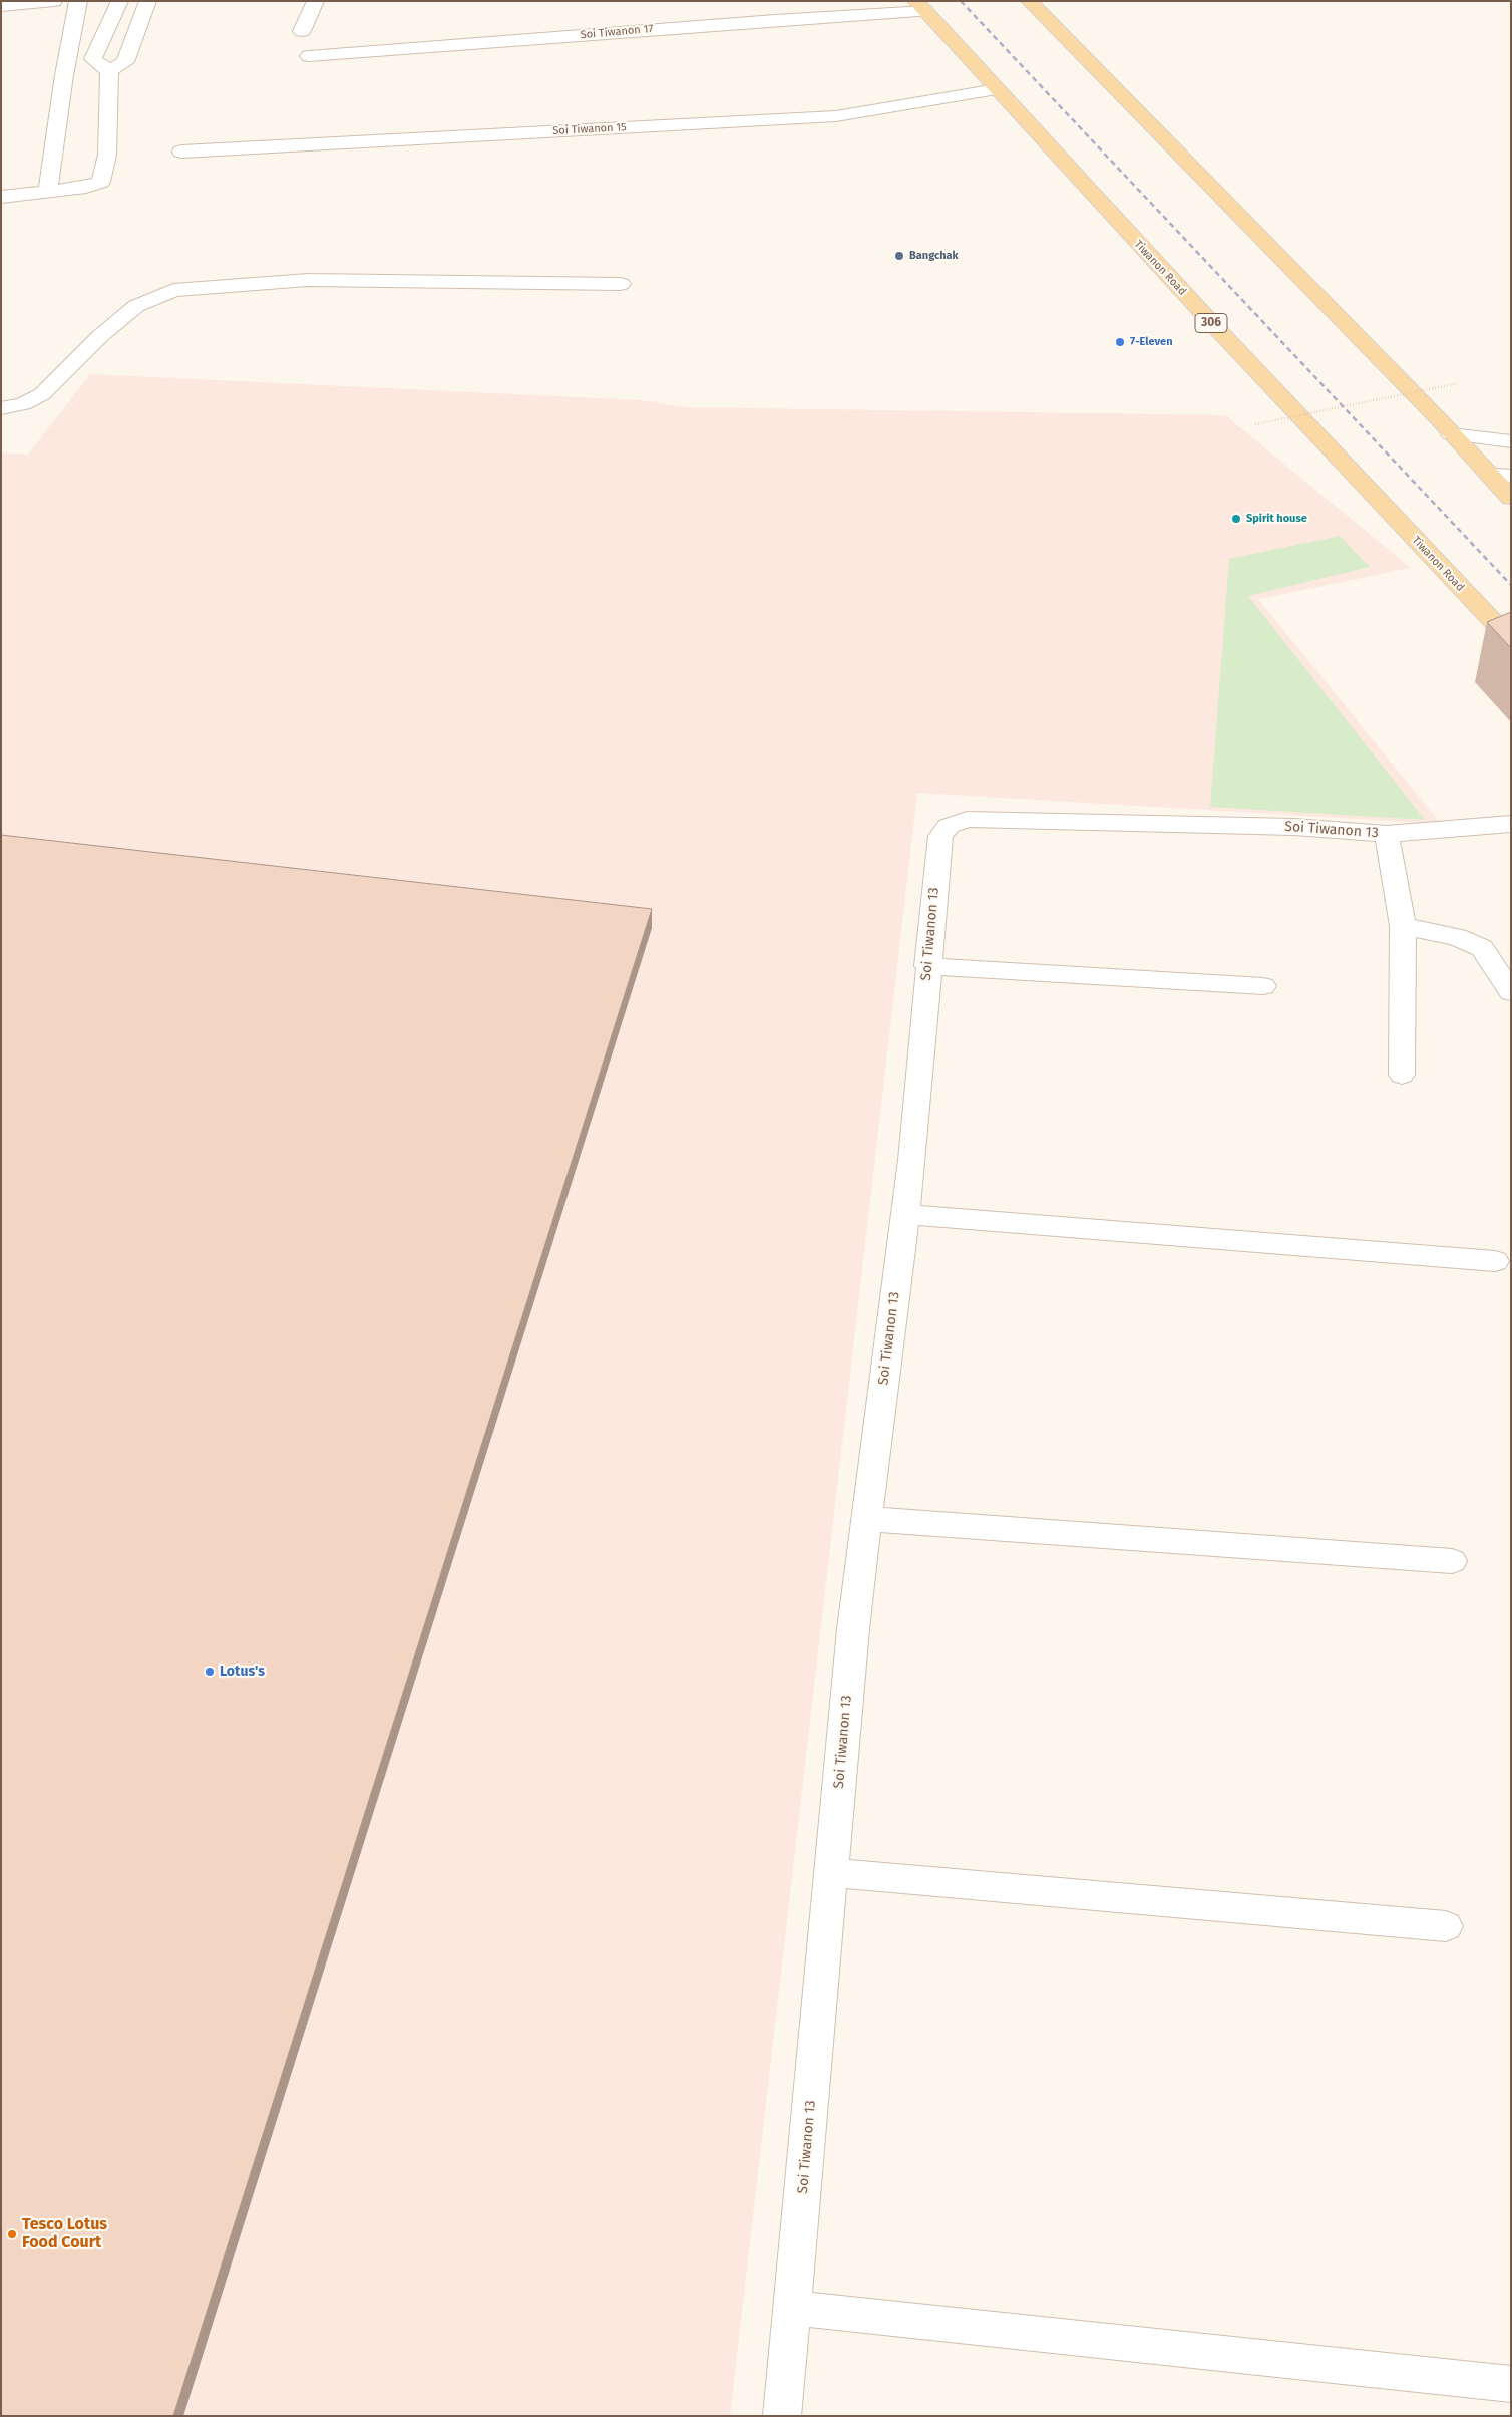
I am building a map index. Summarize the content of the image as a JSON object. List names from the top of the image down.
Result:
{
  "streets": {
    "main road": ["Tiwanon Road", "306"],
    "street": ["Soi Tiwanon 17", "Soi Tiwanon 15", "Soi Tiwanon 13"]
  },
  "crossings": [
    ["Soi Tiwanon 17", "Tiwanon Road"],
    ["Soi Tiwanon 15", "Tiwanon Road"]
  ],
  "places": [
    "Bangchak",
    "7-Eleven",
    "Spirit house",
    "Lotus's",
    "Tesco Lotus Food Court"
  ]
}
